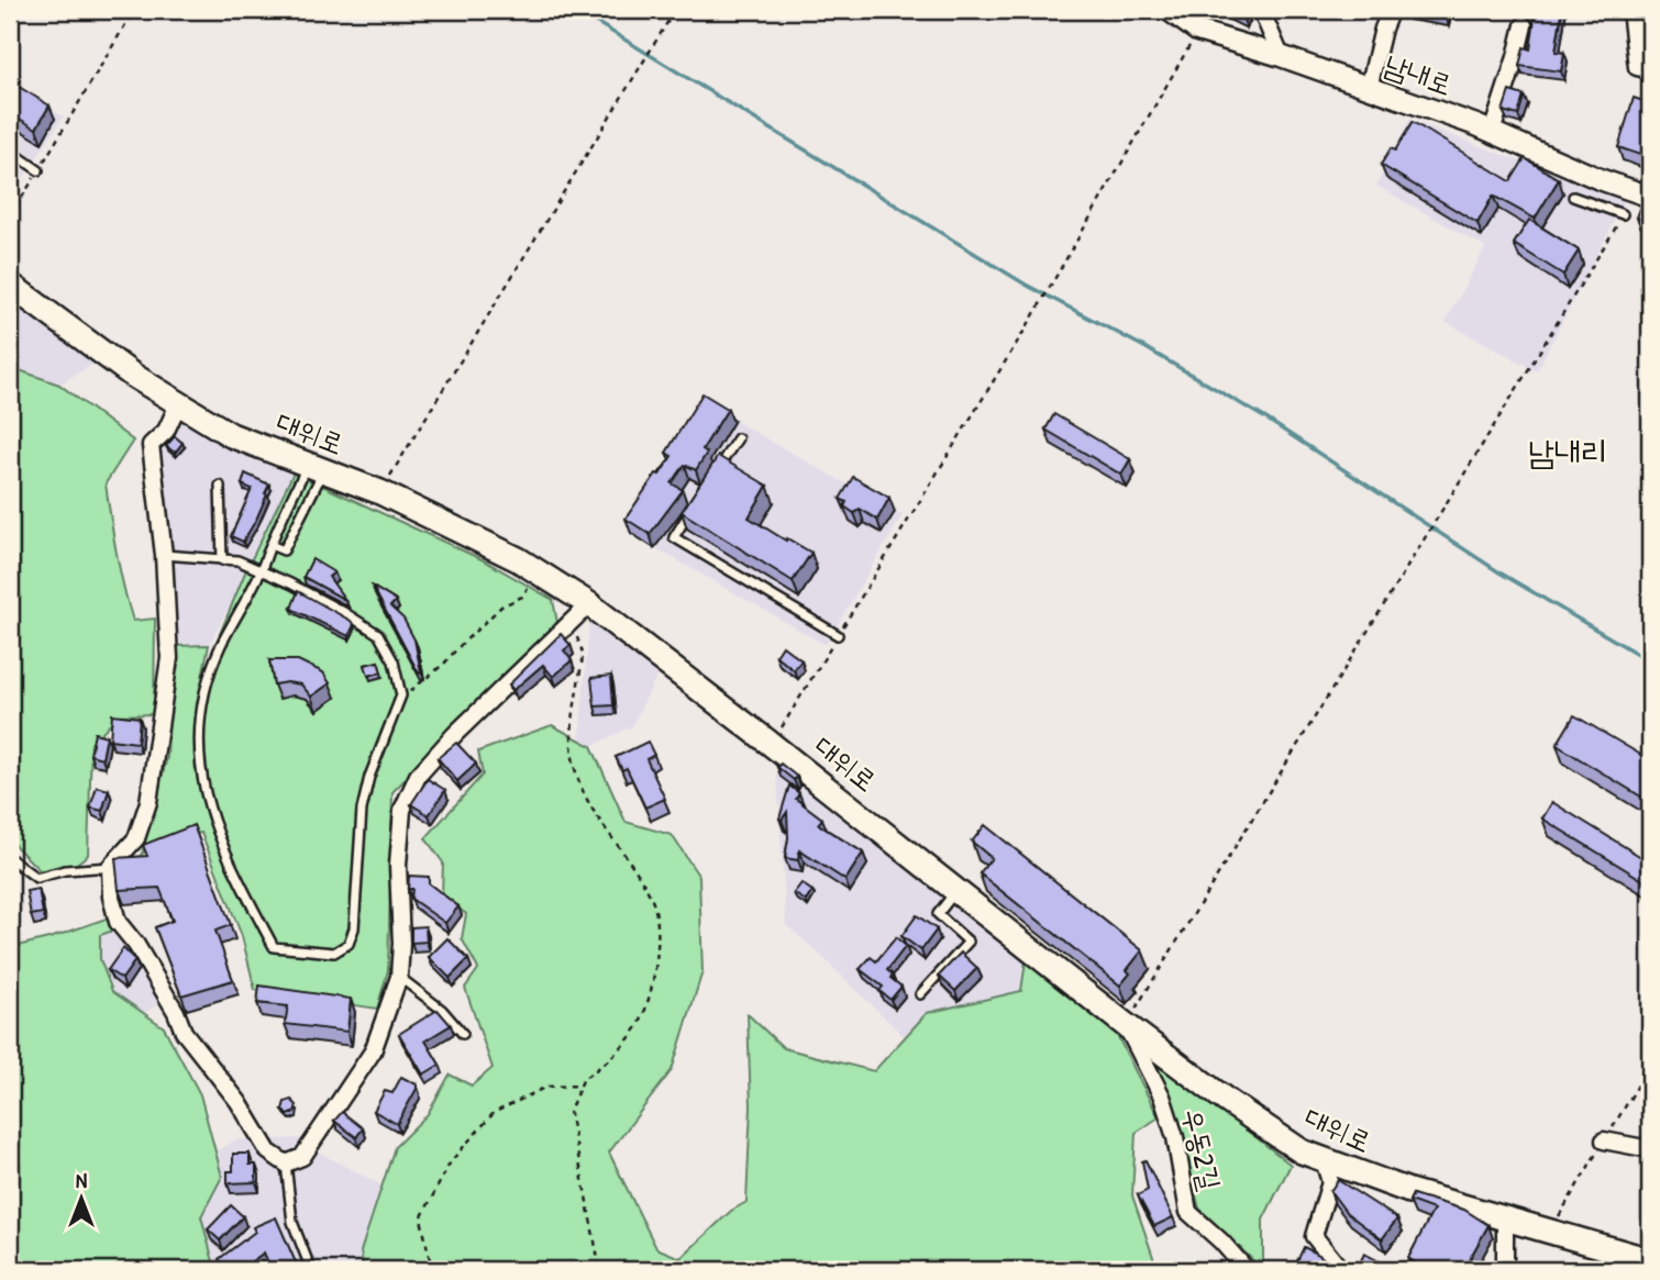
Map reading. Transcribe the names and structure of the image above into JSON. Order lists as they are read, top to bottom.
{
  "streets": {
    "main road": ["대위로"],
    "street": ["남내로", "우동2길"]
  },
  "crossings": [
    ["대위로", "우동2길"]
  ],
  "districts": ["남내리"],
  "north": "top"
}
